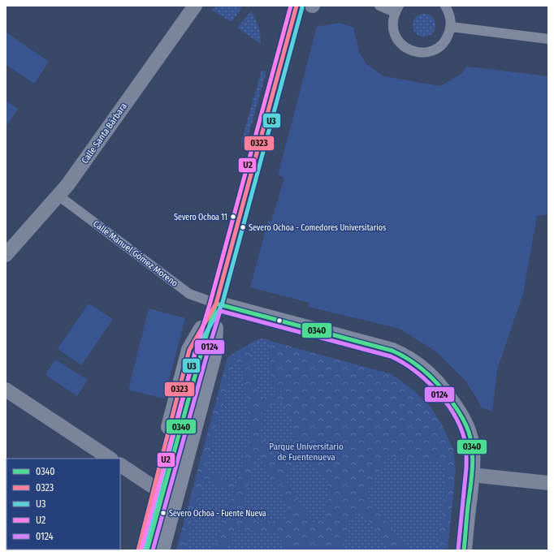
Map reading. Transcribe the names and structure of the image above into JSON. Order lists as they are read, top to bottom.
{
  "streets": {
    "street": ["Calle Santa Bárbara", "Calle Manuel Gómez Moreno"]
  },
  "crossings": [
    ["Calle Santa Bárbara", "Calle Manuel Gómez Moreno"]
  ],
  "parks": ["Parque Universitario de Fuentenueva"],
  "places": ["Severo Ochoa 11", "Severo Ochoa - Comedores Universitarios", "Severo Ochoa - Fuente Nueva"],
  "lines": [
    "transit line 0323",
    "transit line U2",
    "transit line U3",
    "transit line 0340",
    "transit line 0124"
  ],
  "legend": [
    "0340",
    "0323",
    "U3",
    "U2",
    "0124"
  ]
}
